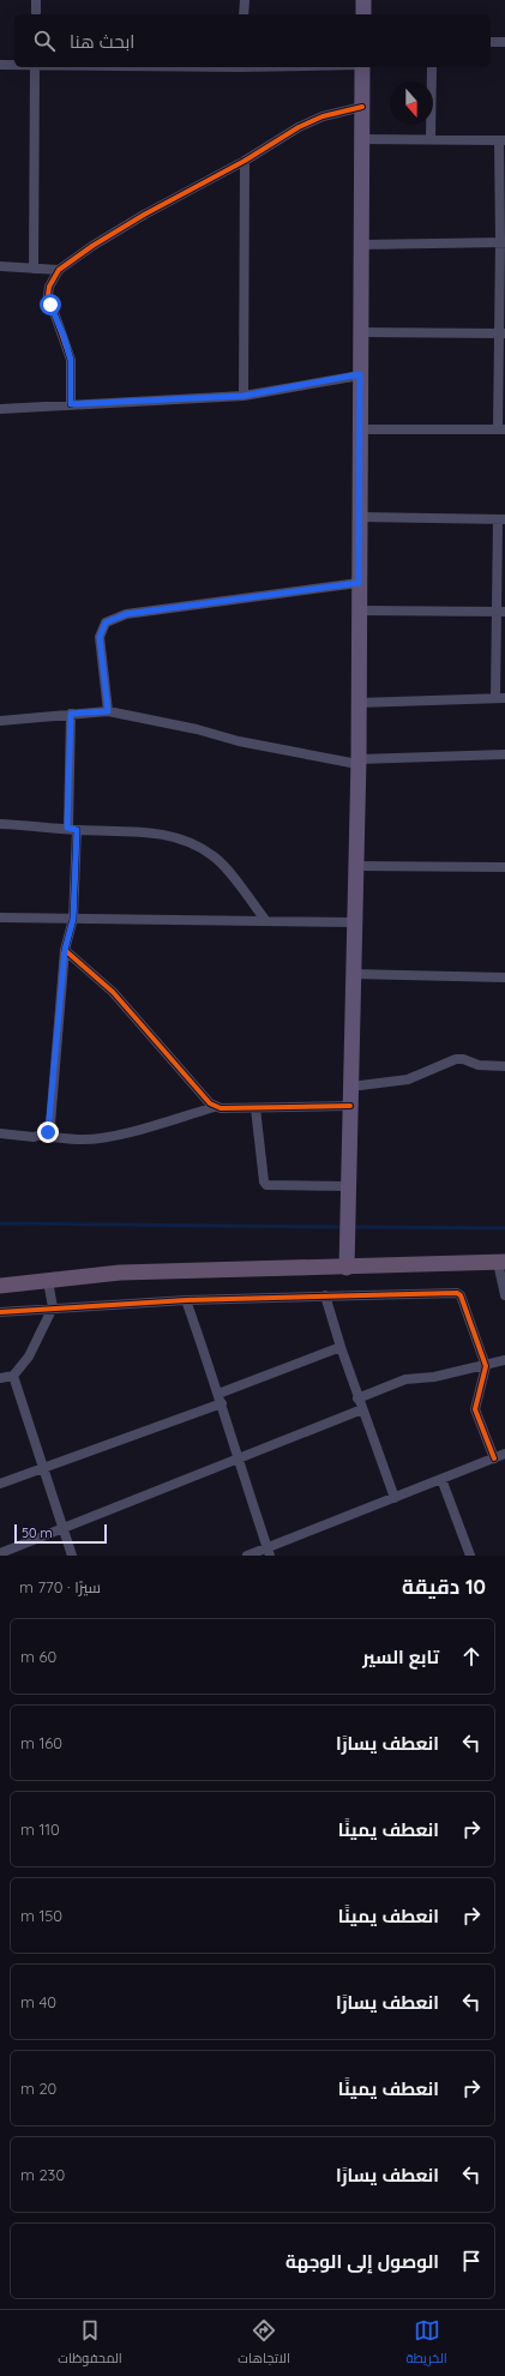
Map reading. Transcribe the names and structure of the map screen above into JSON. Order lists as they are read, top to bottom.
{
  "scale_bar": "50 m",
  "north": "bottom",
  "page": {
    "search": "ابحث هنا",
    "scale": "50 m",
    "heading": ["10 دقيقة", "سيرًا · 770 m"],
    "list": [
      ["تابع السير", "60 m"],
      ["انعطف يسارًا", "160 m"],
      ["انعطف يمينًا", "110 m"],
      ["انعطف يمينًا", "150 m"],
      ["انعطف يسارًا", "40 m"],
      ["انعطف يمينًا", "20 m"],
      ["انعطف يسارًا", "230 m"],
      "الوصول إلى الوجهة"
    ],
    "nav": ["الخريطة", "الاتجاهات", "المحفوظات"]
  }
}
